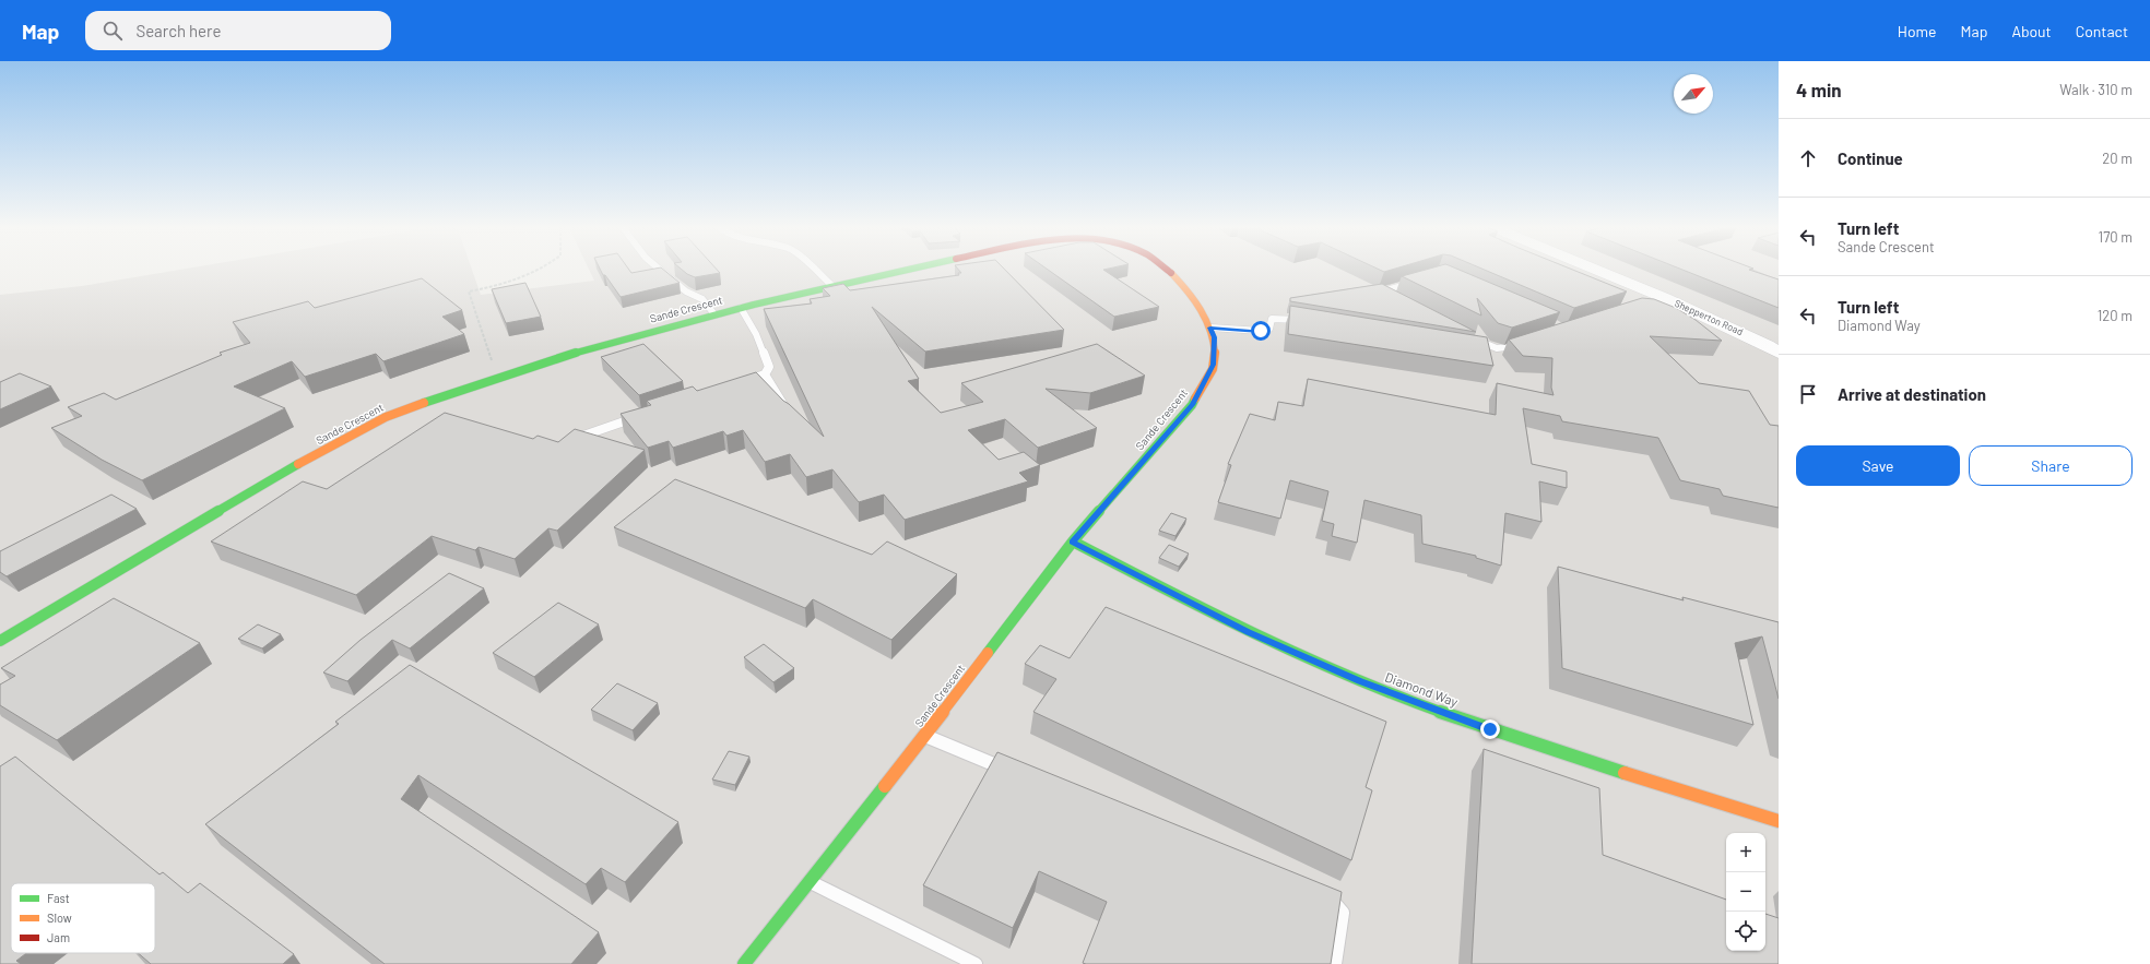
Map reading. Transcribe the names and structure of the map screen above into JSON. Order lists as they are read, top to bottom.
{
  "streets": {
    "street": ["Sande Crescent", "Shepperton Road", "Diamond Way"]
  },
  "crossings": [
    ["Sande Crescent", "Diamond Way"]
  ],
  "legend": ["Fast", "Slow", "Jam"],
  "north": "top right",
  "page": {
    "header": "Map",
    "search": "Search here",
    "nav": [
      "Home",
      "Map",
      "About",
      "Contact"
    ],
    "heading": ["4 min", "Walk · 310 m"],
    "list": [
      ["Continue", "20 m"],
      ["Turn left", "Sande Crescent", "170 m"],
      ["Turn left", "Diamond Way", "120 m"],
      "Arrive at destination"
    ],
    "buttons": ["Save", "Share"],
    "map_buttons": ["+", "−"]
  }
}
